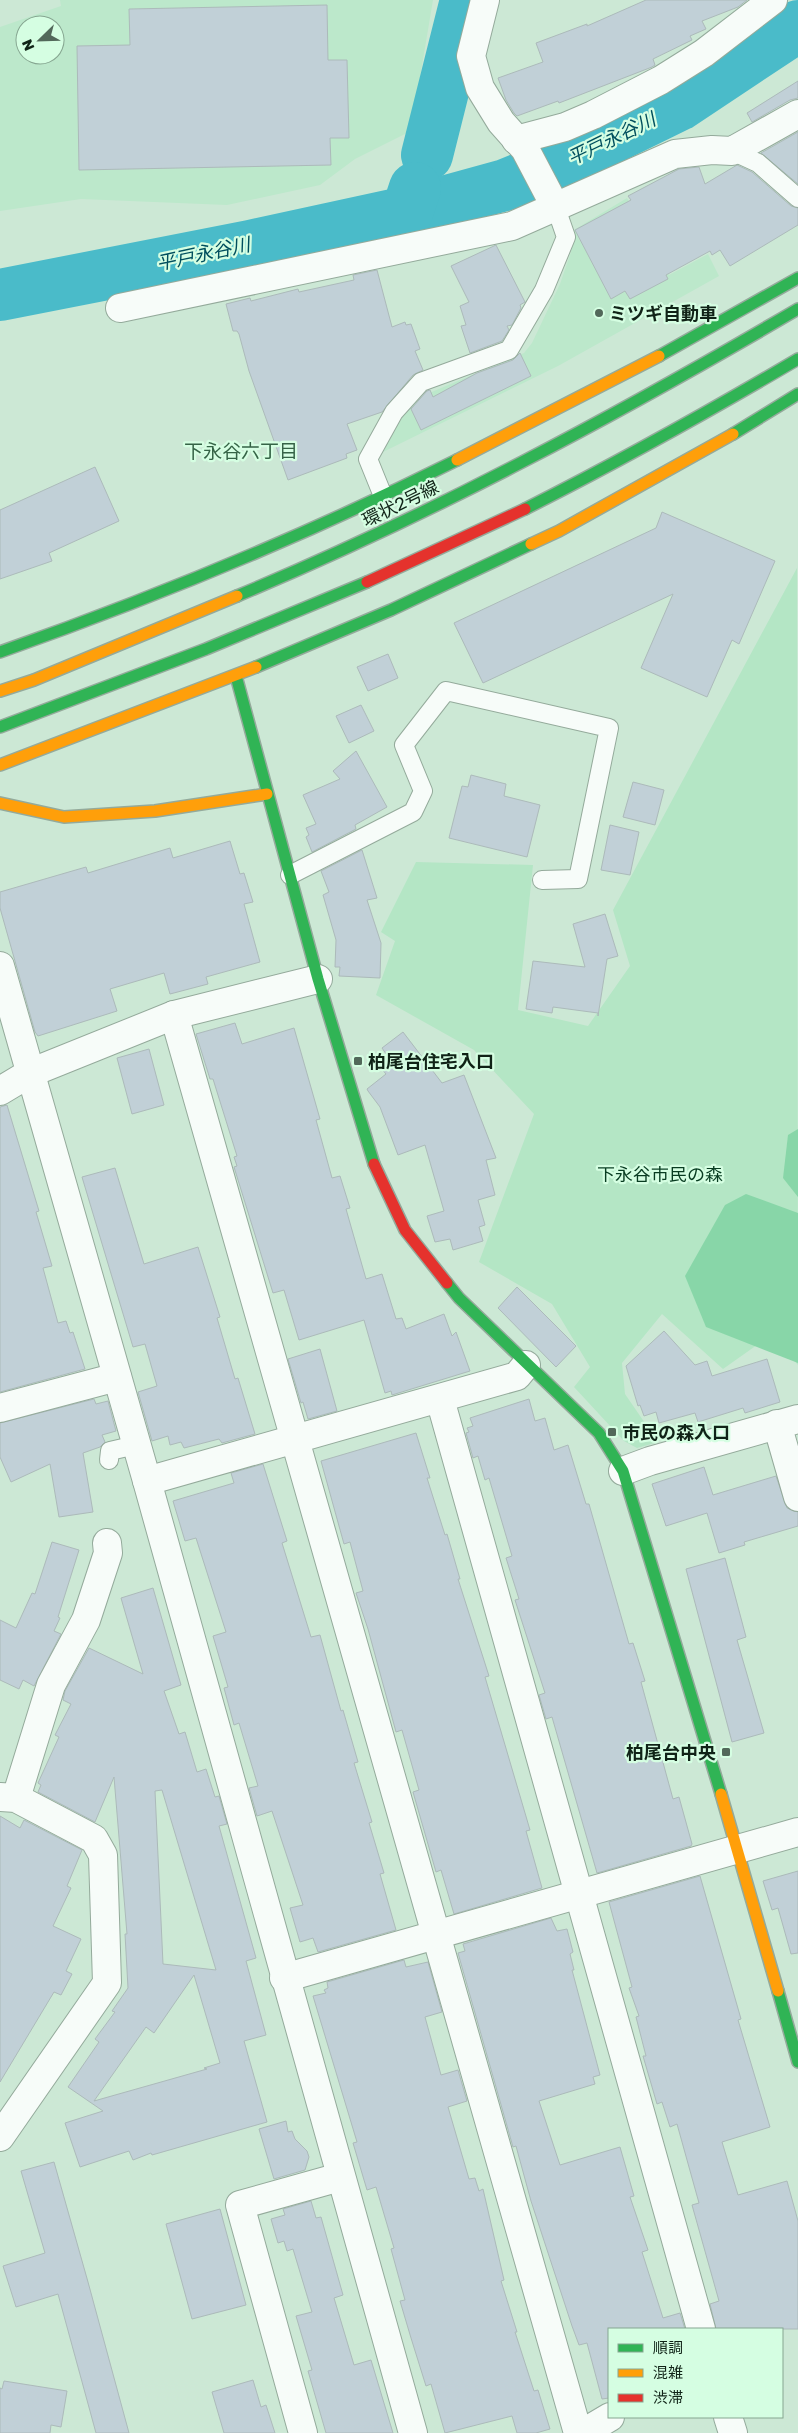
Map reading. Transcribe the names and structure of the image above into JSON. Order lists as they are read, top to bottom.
{
  "streets": {
    "main road": ["環状2号線"]
  },
  "districts": ["下永谷六丁目"],
  "water": ["平戸永谷川"],
  "parks": ["下永谷市民の森"],
  "places": {
    "other": ["ミツギ自動車"],
    "transit": ["柏尾台住宅入口", "市民の森入口", "柏尾台中央"]
  },
  "legend": ["順調", "混雑", "渋滞"],
  "north": "bottom left"
}
